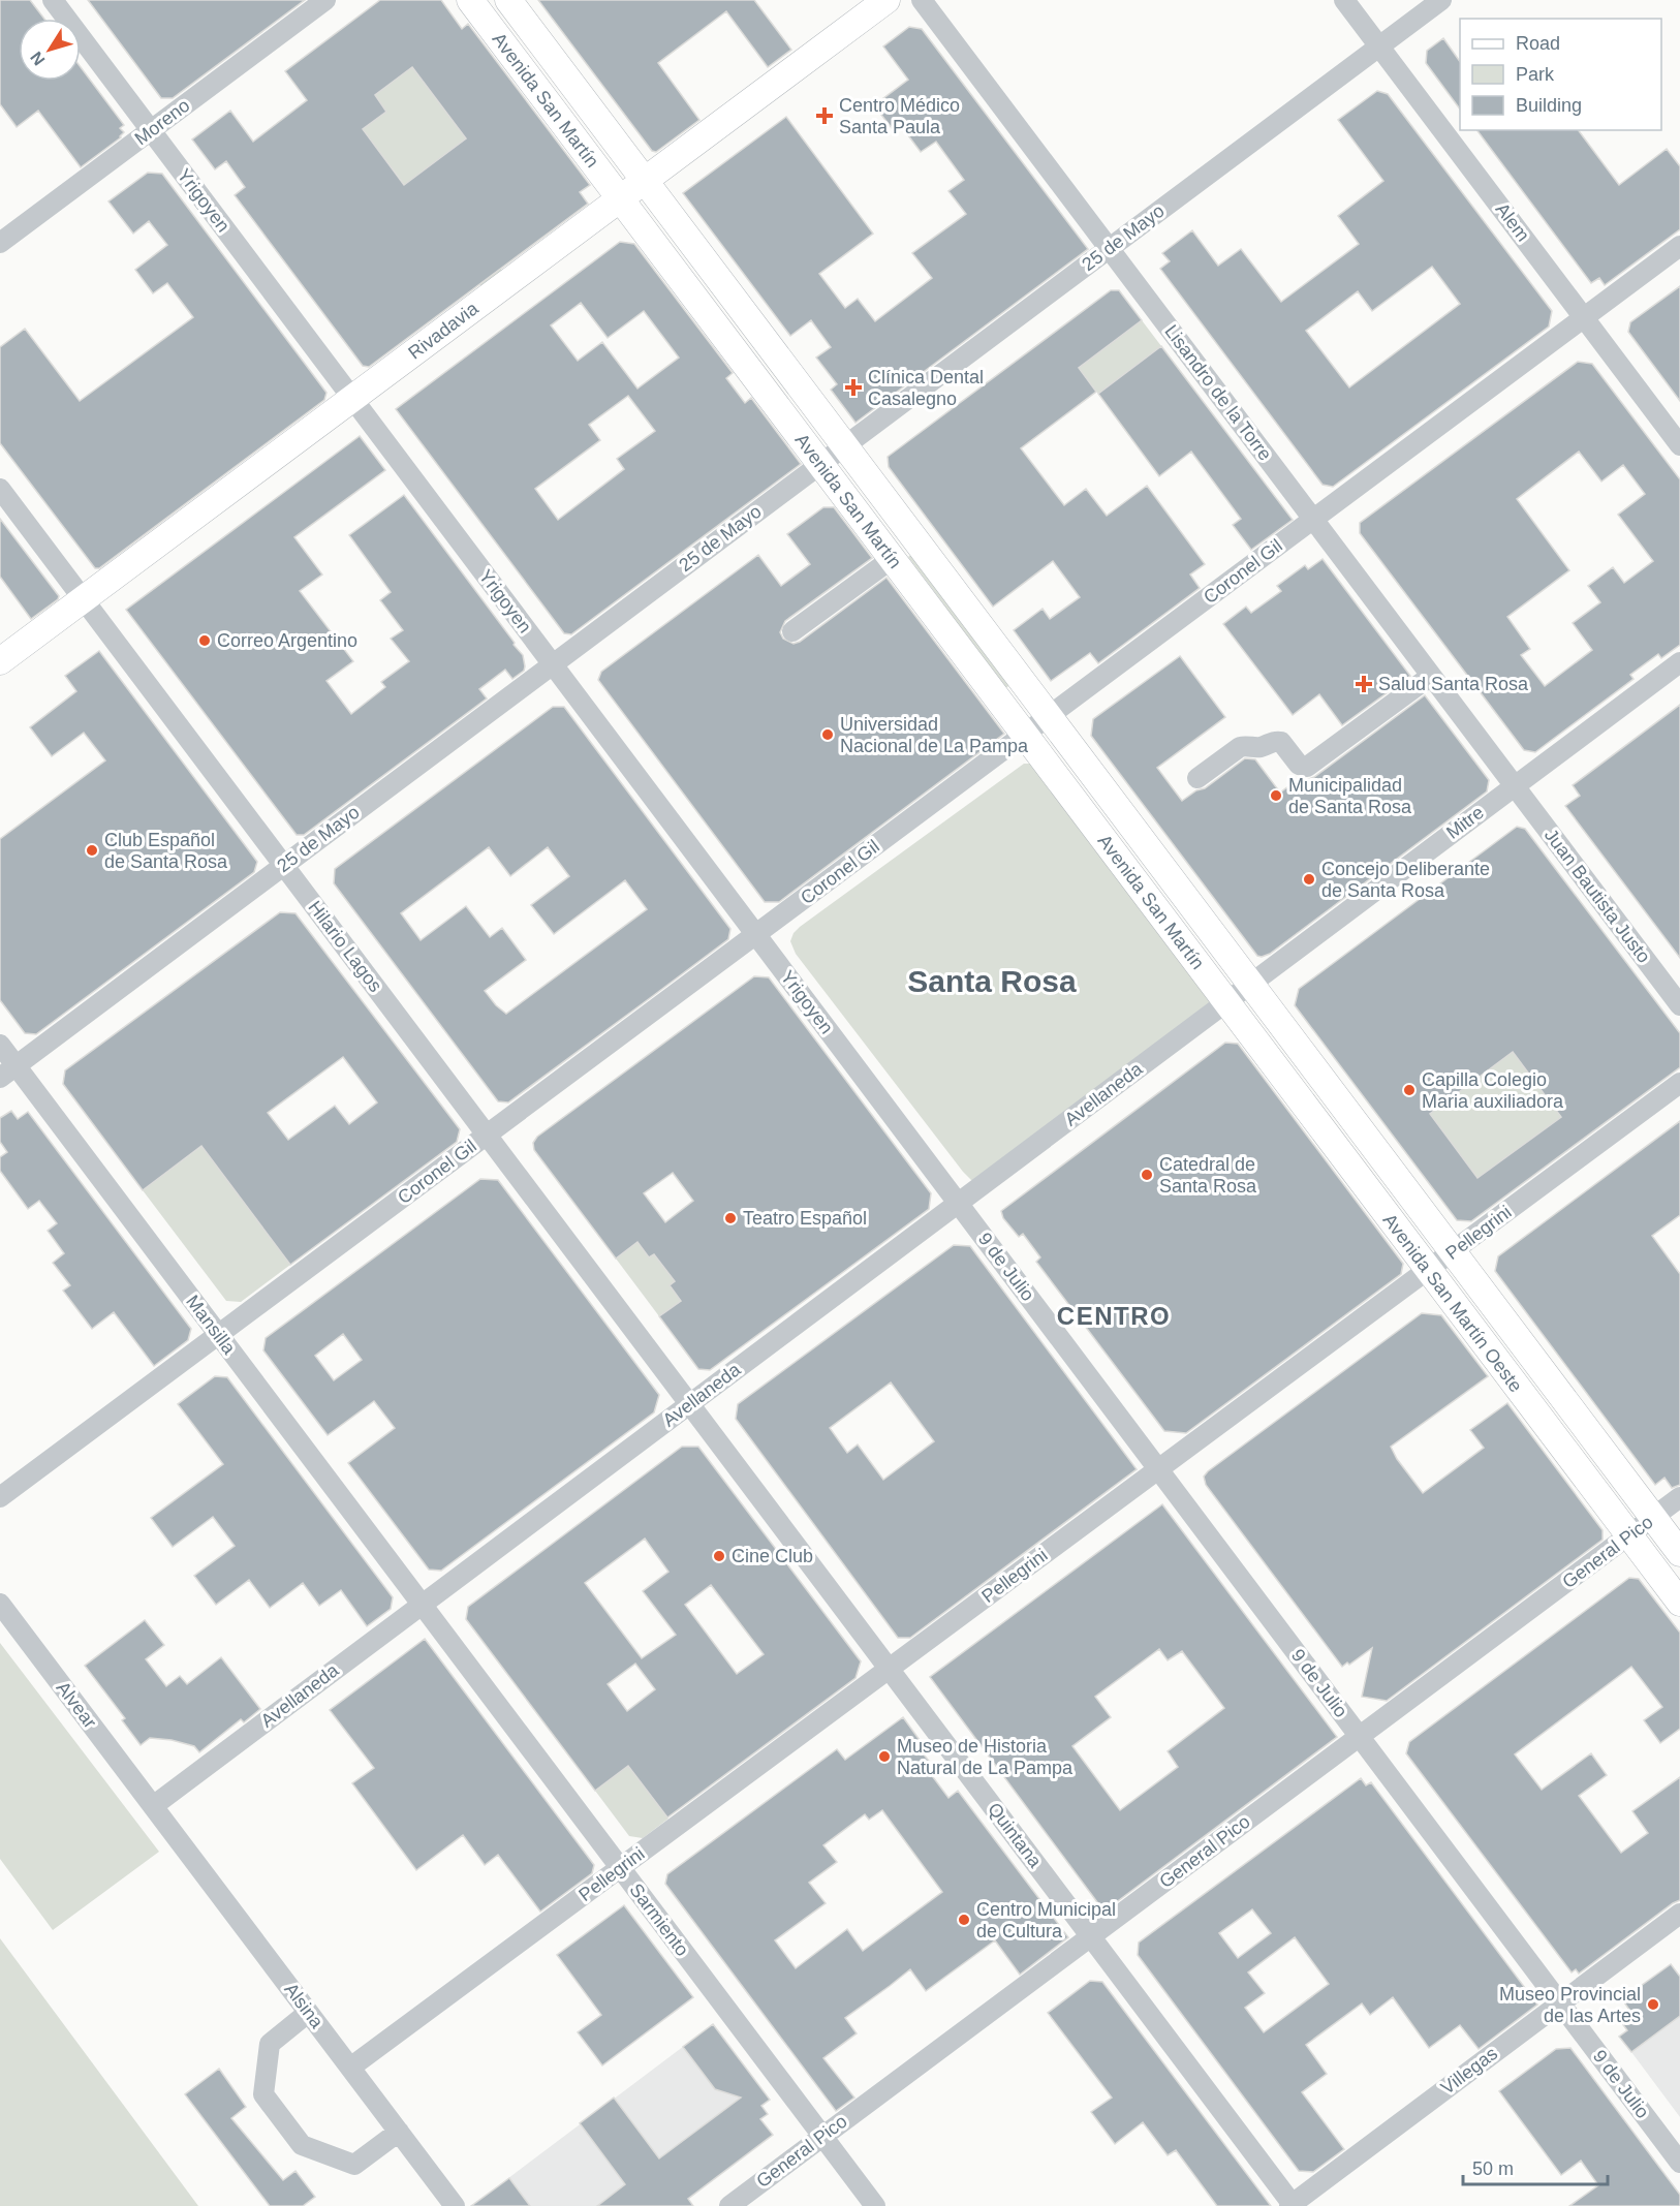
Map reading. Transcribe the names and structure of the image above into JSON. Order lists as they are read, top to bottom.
{
  "streets": {
    "main road": ["Avenida San Martín", "Rivadavia", "Avenida San Martín Oeste"],
    "street": [
      "Moreno",
      "Yrigoyen",
      "Alem",
      "25 de Mayo",
      "Lisandro de la Torre",
      "Coronel Gil",
      "Mitre",
      "Juan Bautista Justo",
      "Hilario Lagos",
      "Avellaneda",
      "Pellegrini",
      "9 de Julio",
      "Mansilla",
      "General Pico",
      "Alvear",
      "Quintana",
      "Sarmiento",
      "Alsina",
      "Villegas"
    ]
  },
  "crossings": [
    ["Avenida San Martín", "25 de Mayo"],
    ["Avenida San Martín", "Rivadavia"],
    ["Avenida San Martín", "Coronel Gil"],
    ["Avenida San Martín", "Mitre"],
    ["Avenida San Martín", "Avellaneda"],
    ["Avenida San Martín", "Avenida San Martín Oeste"],
    ["Moreno", "Yrigoyen"],
    ["Yrigoyen", "25 de Mayo"],
    ["Yrigoyen", "Rivadavia"],
    ["Yrigoyen", "Coronel Gil"],
    ["Yrigoyen", "Avellaneda"],
    ["Yrigoyen", "9 de Julio"],
    ["Alem", "25 de Mayo"],
    ["Alem", "Coronel Gil"],
    ["25 de Mayo", "Lisandro de la Torre"],
    ["25 de Mayo", "Hilario Lagos"],
    ["25 de Mayo", "Mansilla"],
    ["Rivadavia", "Hilario Lagos"],
    ["Lisandro de la Torre", "Coronel Gil"],
    ["Lisandro de la Torre", "Mitre"],
    ["Lisandro de la Torre", "Juan Bautista Justo"],
    ["Coronel Gil", "Hilario Lagos"],
    ["Coronel Gil", "Mansilla"],
    ["Mitre", "Juan Bautista Justo"],
    ["Mitre", "Avellaneda"],
    ["Mitre", "Avenida San Martín Oeste"],
    ["Hilario Lagos", "Avellaneda"],
    ["Hilario Lagos", "Quintana"],
    ["Avellaneda", "9 de Julio"],
    ["Avellaneda", "Avenida San Martín Oeste"],
    ["Avellaneda", "Mansilla"],
    ["Avellaneda", "Alvear"],
    ["Avellaneda", "Quintana"],
    ["Avellaneda", "Sarmiento"],
    ["Avellaneda", "Alsina"],
    ["Pellegrini", "9 de Julio"],
    ["Pellegrini", "Avenida San Martín Oeste"],
    ["Pellegrini", "Quintana"],
    ["Pellegrini", "Sarmiento"],
    ["Pellegrini", "Alsina"],
    ["9 de Julio", "General Pico"],
    ["9 de Julio", "Villegas"],
    ["Avenida San Martín Oeste", "General Pico"],
    ["Mansilla", "Sarmiento"],
    ["General Pico", "Quintana"],
    ["General Pico", "Sarmiento"],
    ["Alvear", "Alsina"],
    ["Quintana", "Villegas"]
  ],
  "districts": ["Santa Rosa", "CENTRO"],
  "places": {
    "health": ["Centro Médico Santa Paula", "Clínica Dental Casalegno", "Salud Santa Rosa"],
    "other": [
      "Correo Argentino",
      "Universidad Nacional de La Pampa",
      "Municipalidad de Santa Rosa",
      "Club Español de Santa Rosa",
      "Concejo Deliberante de Santa Rosa",
      "Capilla Colegio Maria auxiliadora",
      "Catedral de Santa Rosa",
      "Teatro Español",
      "Cine Club",
      "Museo de Historia Natural de La Pampa",
      "Centro Municipal de Cultura",
      "Museo Provincial de las Artes"
    ]
  },
  "legend": ["Road", "Park", "Building"],
  "scale_bar": "50 m",
  "north": "bottom left"
}
